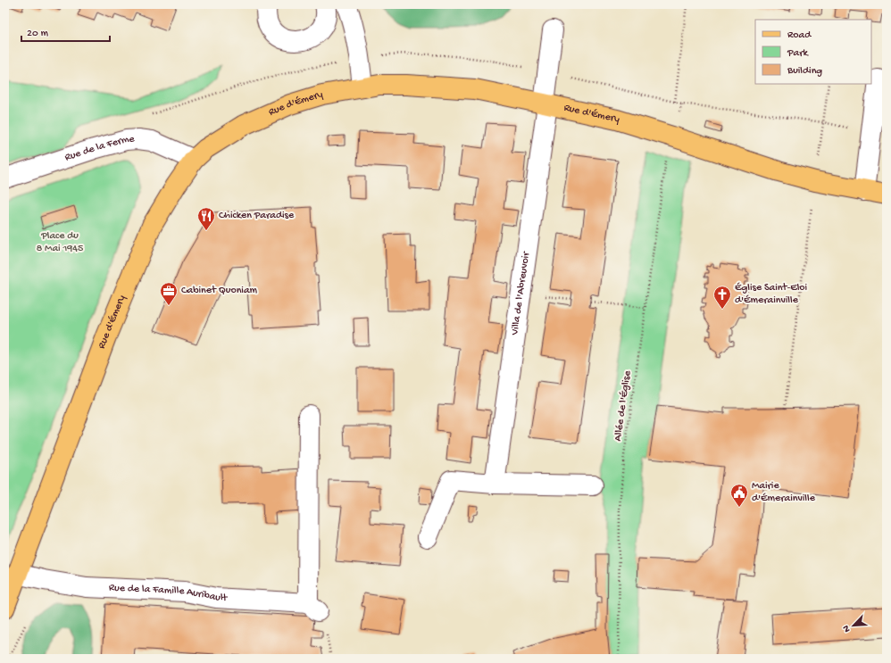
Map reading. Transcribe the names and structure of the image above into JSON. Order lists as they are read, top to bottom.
{
  "streets": {
    "main road": ["Rue d'Émery"],
    "street": ["Rue de la Ferme", "Villa de l'Abreuvoir", "Rue de la Famille Auribault"],
    "path": ["Allée de l'Église"]
  },
  "crossings": [
    ["Rue d'Émery", "Rue de la Ferme"],
    ["Rue d'Émery", "Villa de l'Abreuvoir"],
    ["Rue d'Émery", "Rue de la Famille Auribault"]
  ],
  "parks": ["Place du 8 Mai 1945"],
  "places": {
    "restaurant": ["Chicken Paradise"],
    "office": ["Cabinet Quoniam"],
    "church": ["Église Saint-Eloi d'Émerainville"],
    "public building": ["Mairie d'Émerainville"]
  },
  "legend": ["Road", "Park", "Building"],
  "scale_bar": "20 m",
  "north": "bottom left"
}
